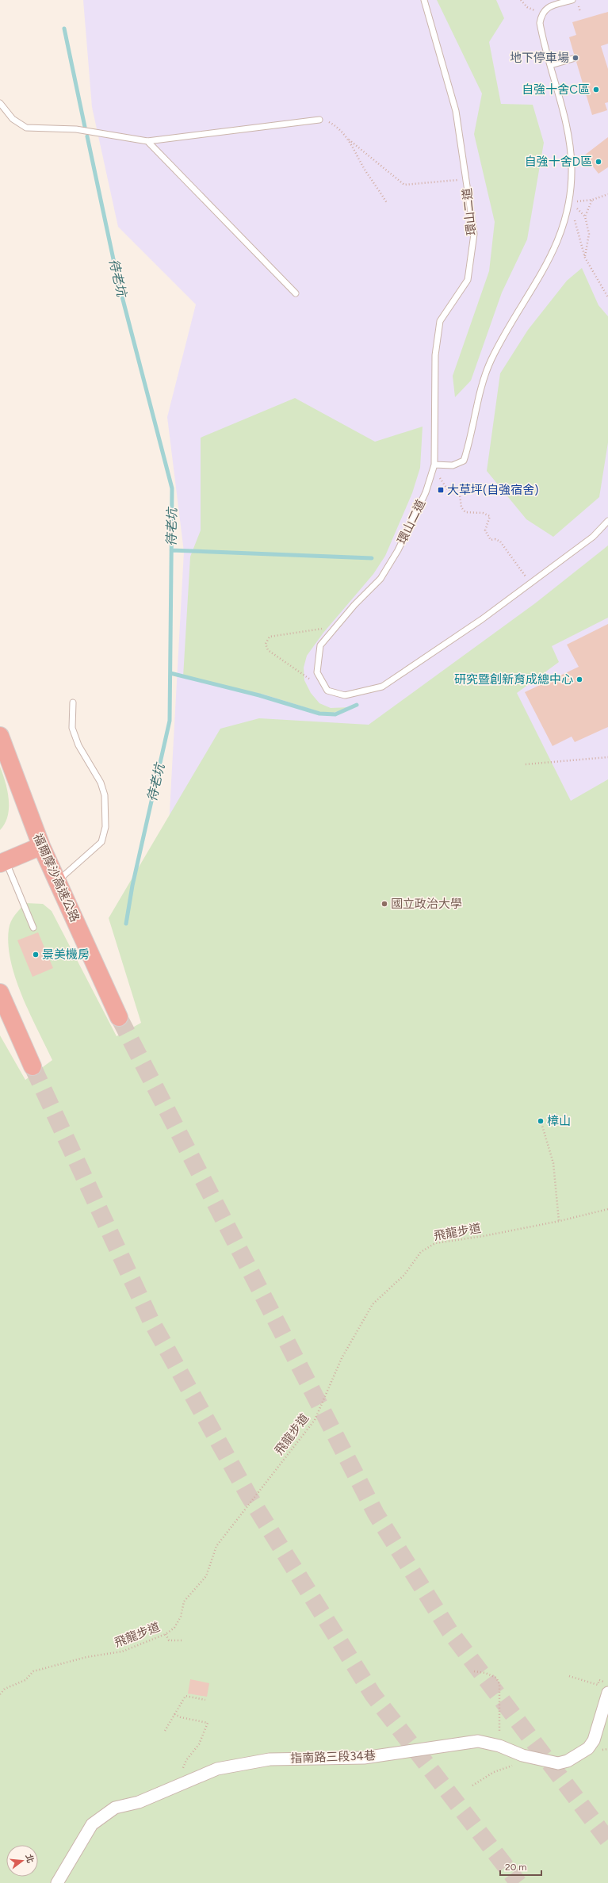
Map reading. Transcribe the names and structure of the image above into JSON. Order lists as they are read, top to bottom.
{
  "streets": {
    "highway": ["福爾摩沙高速公路"],
    "street": ["指南路三段34巷"],
    "lane": ["環山二道"],
    "path": ["飛龍步道"]
  },
  "water": ["待老坑"],
  "places": {
    "other": [
      "地下停車場",
      "自強十舍C區",
      "自強十舍D區",
      "研究暨創新育成總中心",
      "國立政治大學",
      "景美機房",
      "樟山"
    ],
    "transit": ["大草坪(自強宿舍)"]
  },
  "scale_bar": "20 m",
  "north": "right"
}
